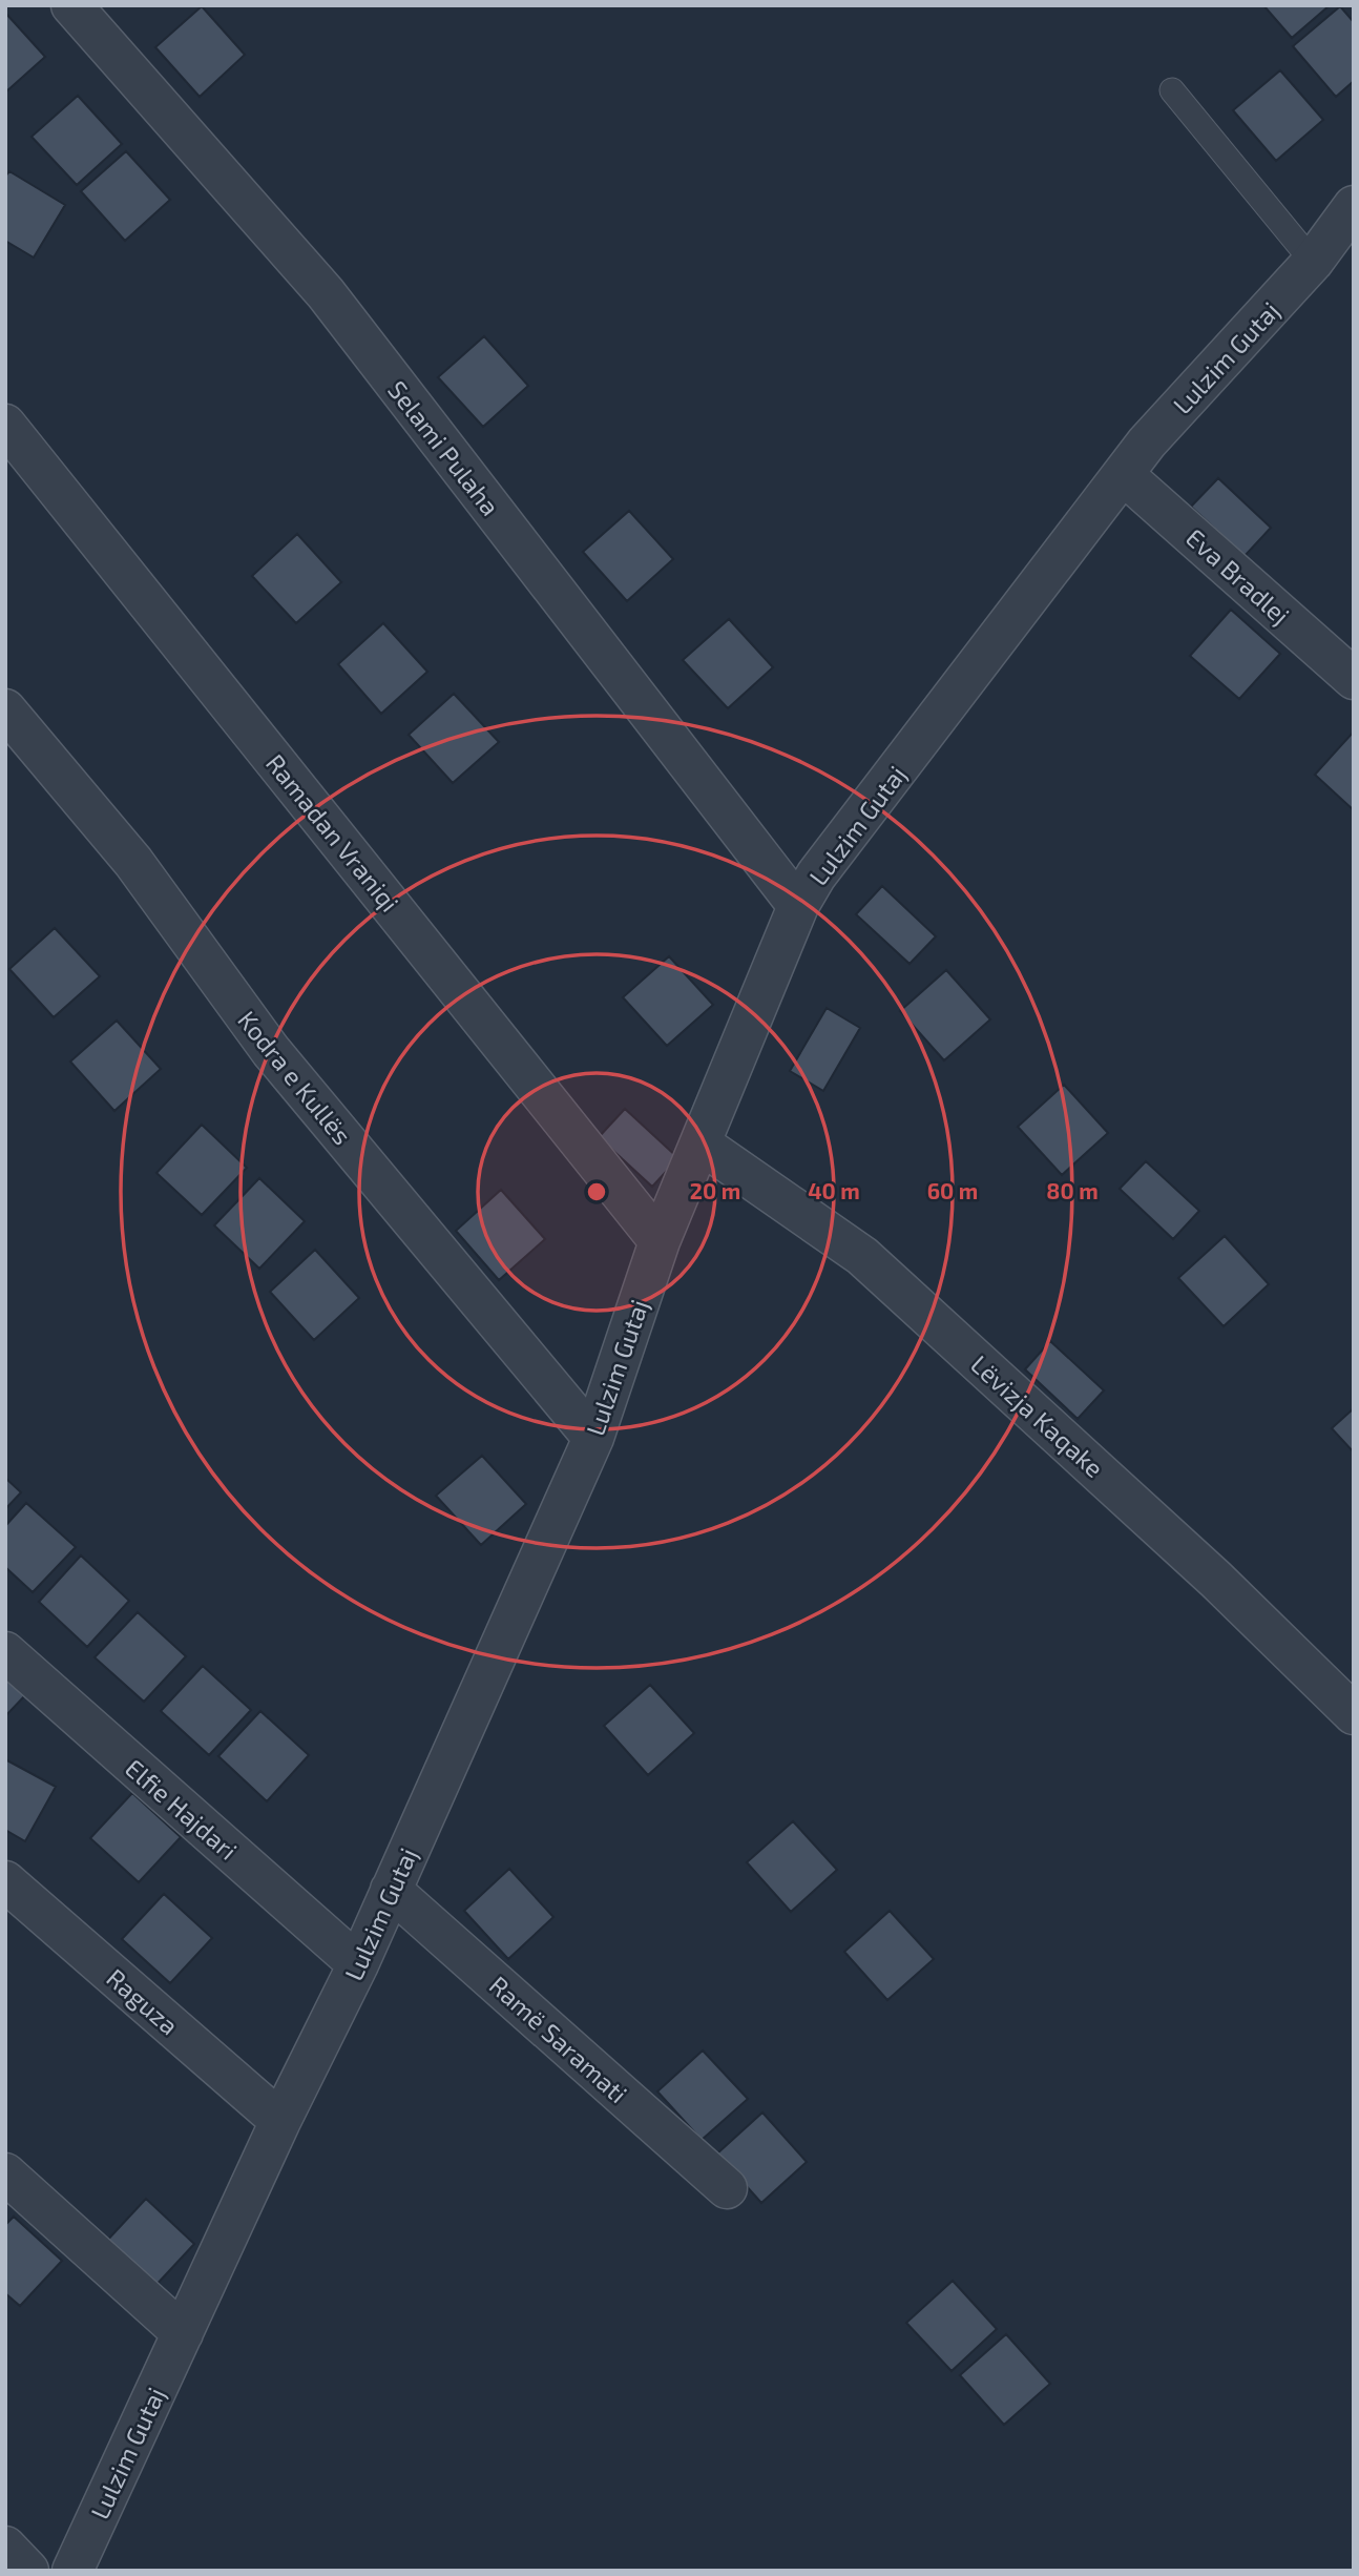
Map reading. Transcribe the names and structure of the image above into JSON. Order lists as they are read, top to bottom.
{
  "streets": {
    "street": [
      "Lulzim Gutaj",
      "Selami Pulaha",
      "Eva Bradlej",
      "Ramadan Vraniqi",
      "Kodra e Kullës",
      "Lëvizja Kaqake",
      "Elfie Hajdari",
      "Raguza",
      "Ramë Saramati"
    ]
  },
  "crossings": [
    ["Lulzim Gutaj", "Selami Pulaha"],
    ["Lulzim Gutaj", "Eva Bradlej"],
    ["Lulzim Gutaj", "Ramadan Vraniqi"],
    ["Lulzim Gutaj", "Kodra e Kullës"],
    ["Lulzim Gutaj", "Lëvizja Kaqake"],
    ["Lulzim Gutaj", "Elfie Hajdari"],
    ["Lulzim Gutaj", "Raguza"],
    ["Lulzim Gutaj", "Ramë Saramati"]
  ],
  "rings": [
    "20 m",
    "40 m",
    "60 m",
    "80 m"
  ]
}
